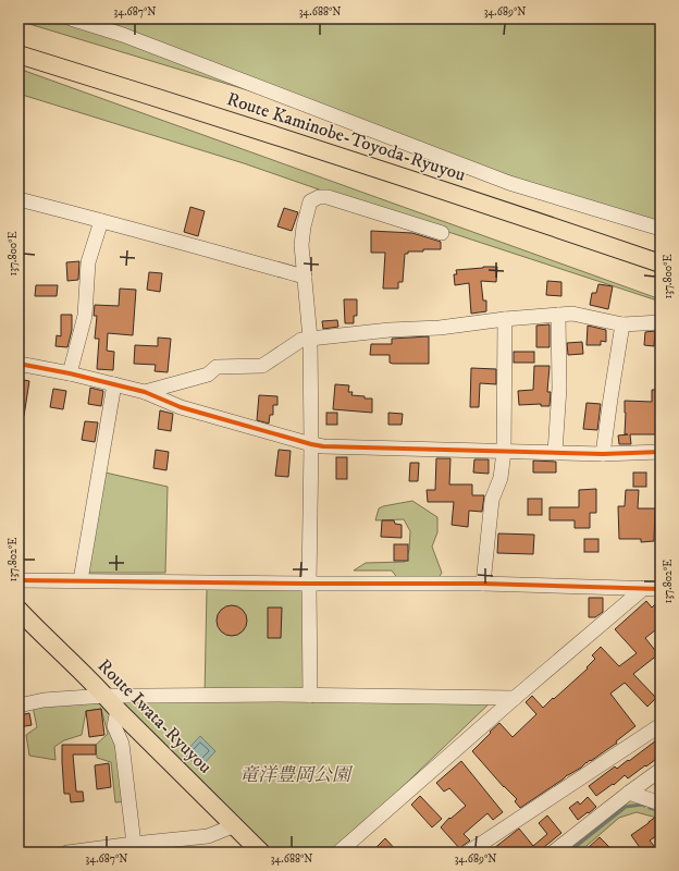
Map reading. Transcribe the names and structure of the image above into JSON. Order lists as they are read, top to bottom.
{
  "streets": {
    "main road": ["Route Kaminobe-Toyoda-Ryuyou", "Route Iwata-Ryuyou"]
  },
  "parks": ["竜洋豊岡公園"],
  "coordinates": [
    "34.687°N",
    "34.688°N",
    "34.689°N",
    "137.800°E",
    "137.802°E"
  ]
}
